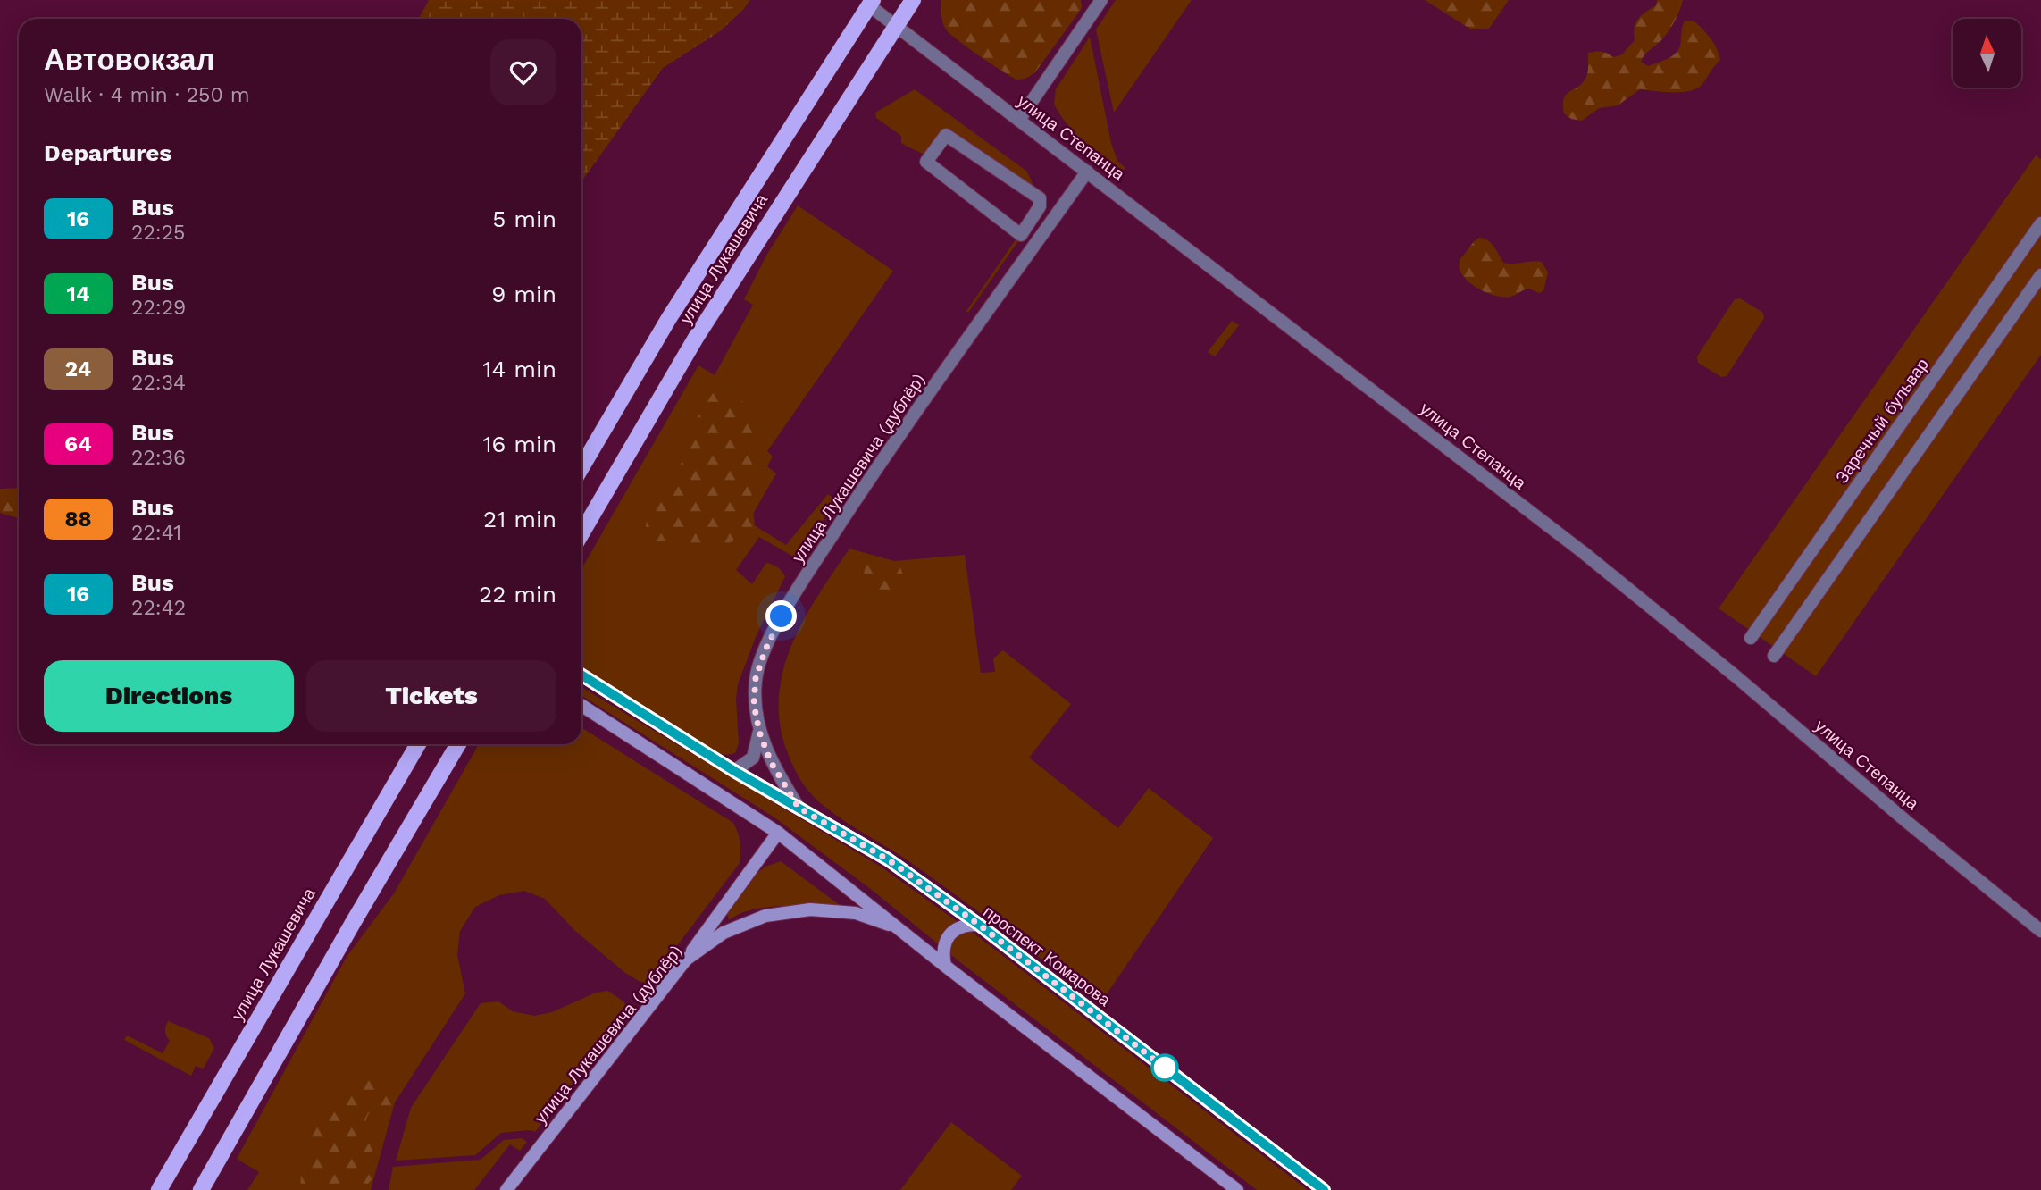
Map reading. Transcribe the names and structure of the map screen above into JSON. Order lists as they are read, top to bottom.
{
  "streets": {
    "main road": ["улица Лукашевича", "улица Лукашевича (дублёр)", "проспект Комарова"],
    "street": ["улица Степанца", "Заречный бульвар"]
  },
  "crossings": [
    ["улица Степанца", "улица Лукашевича"],
    ["улица Степанца", "улица Лукашевича (дублёр)"],
    ["улица Лукашевича (дублёр)", "проспект Комарова"]
  ],
  "lines": ["bus line 16"],
  "north": "top",
  "page": {
    "heading": [
      ["Автовокзал", "Walk · 4 min · 250 m"],
      "Departures"
    ],
    "list": [
      {
        "mark": "16",
        "name": "Bus",
        "note": "22:25",
        "value": "5 min"
      },
      {
        "mark": "14",
        "name": "Bus",
        "note": "22:29",
        "value": "9 min"
      },
      {
        "mark": "24",
        "name": "Bus",
        "note": "22:34",
        "value": "14 min"
      },
      {
        "mark": "64",
        "name": "Bus",
        "note": "22:36",
        "value": "16 min"
      },
      {
        "mark": "88",
        "name": "Bus",
        "note": "22:41",
        "value": "21 min"
      },
      {
        "mark": "16",
        "name": "Bus",
        "note": "22:42",
        "value": "22 min"
      }
    ],
    "buttons": ["Directions", "Tickets"]
  }
}
